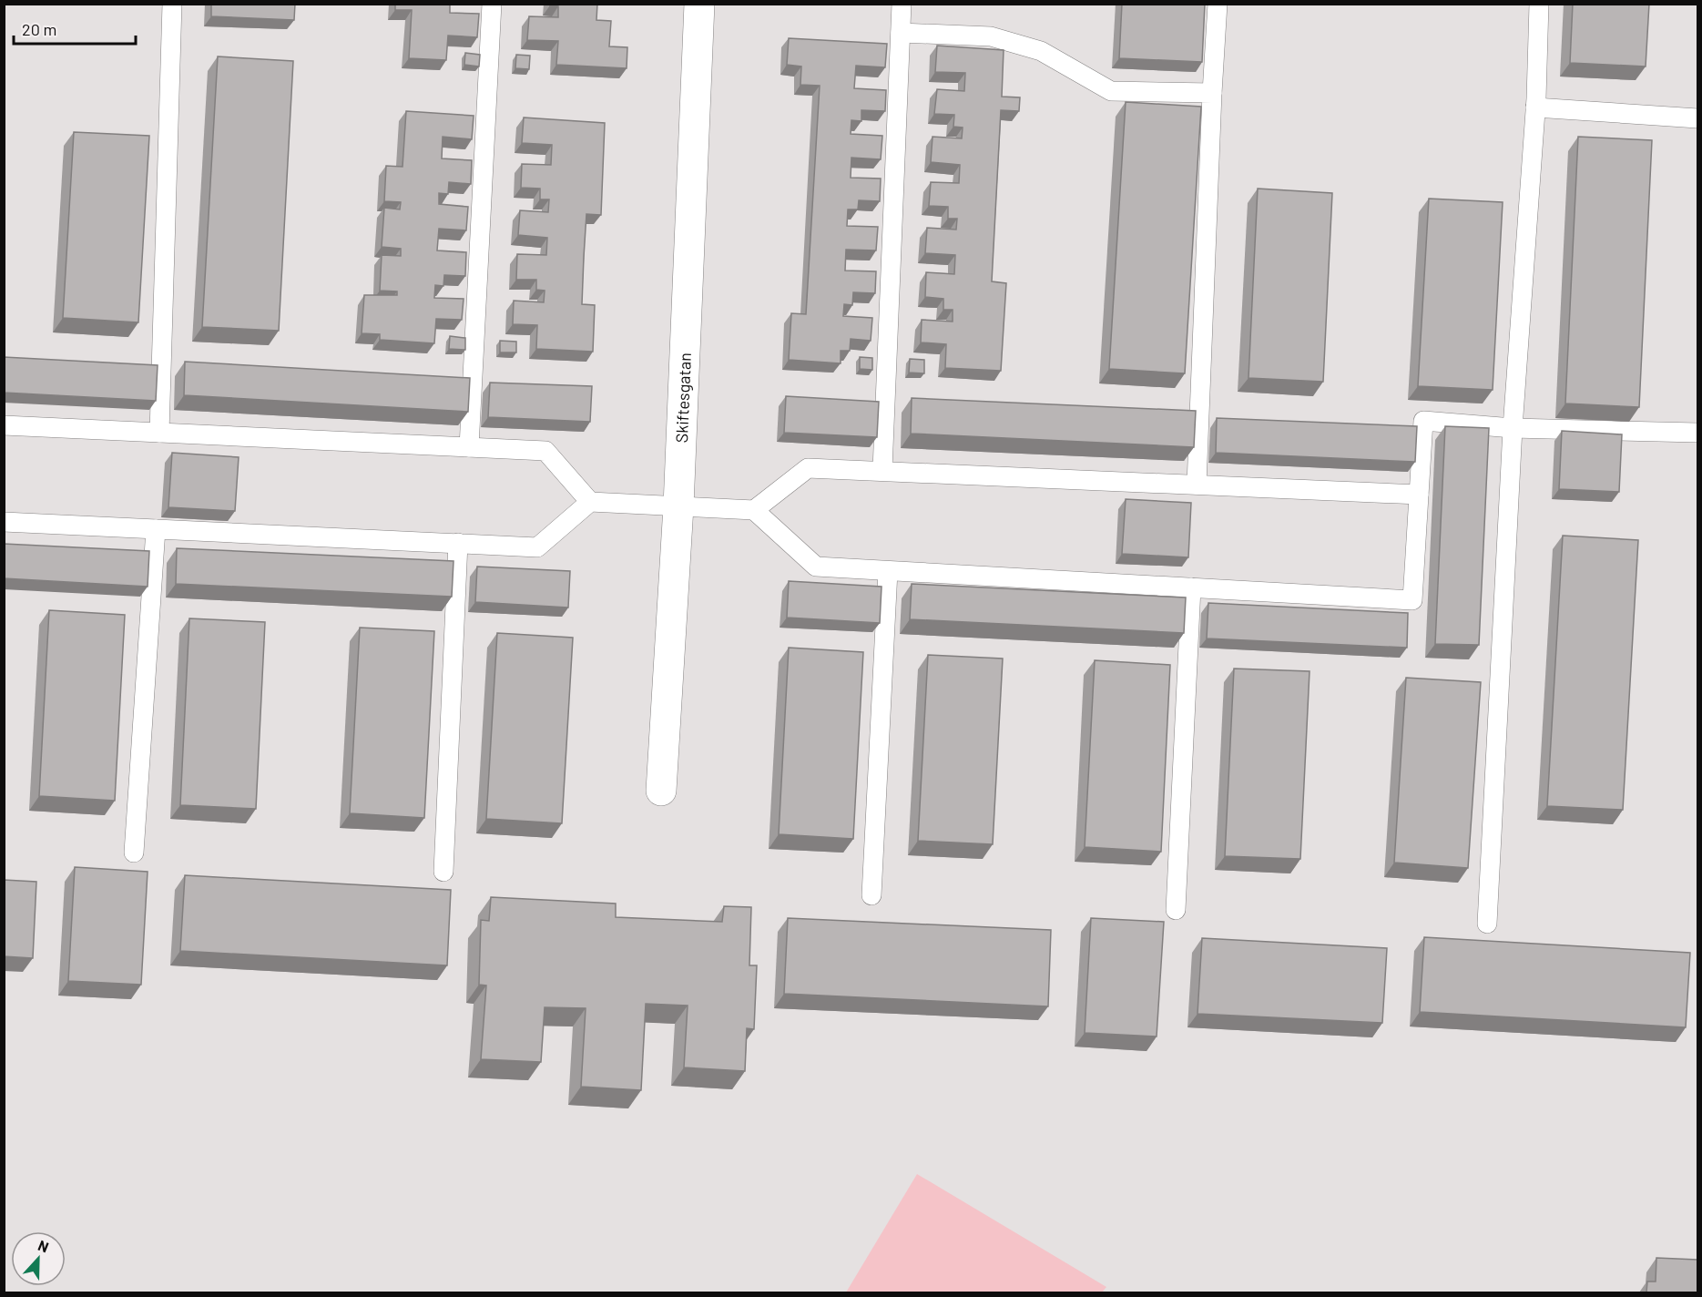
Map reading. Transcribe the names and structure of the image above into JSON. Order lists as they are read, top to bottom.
{
  "streets": {
    "street": ["Skiftesgatan"]
  },
  "scale_bar": "20 m",
  "north": "top"
}
